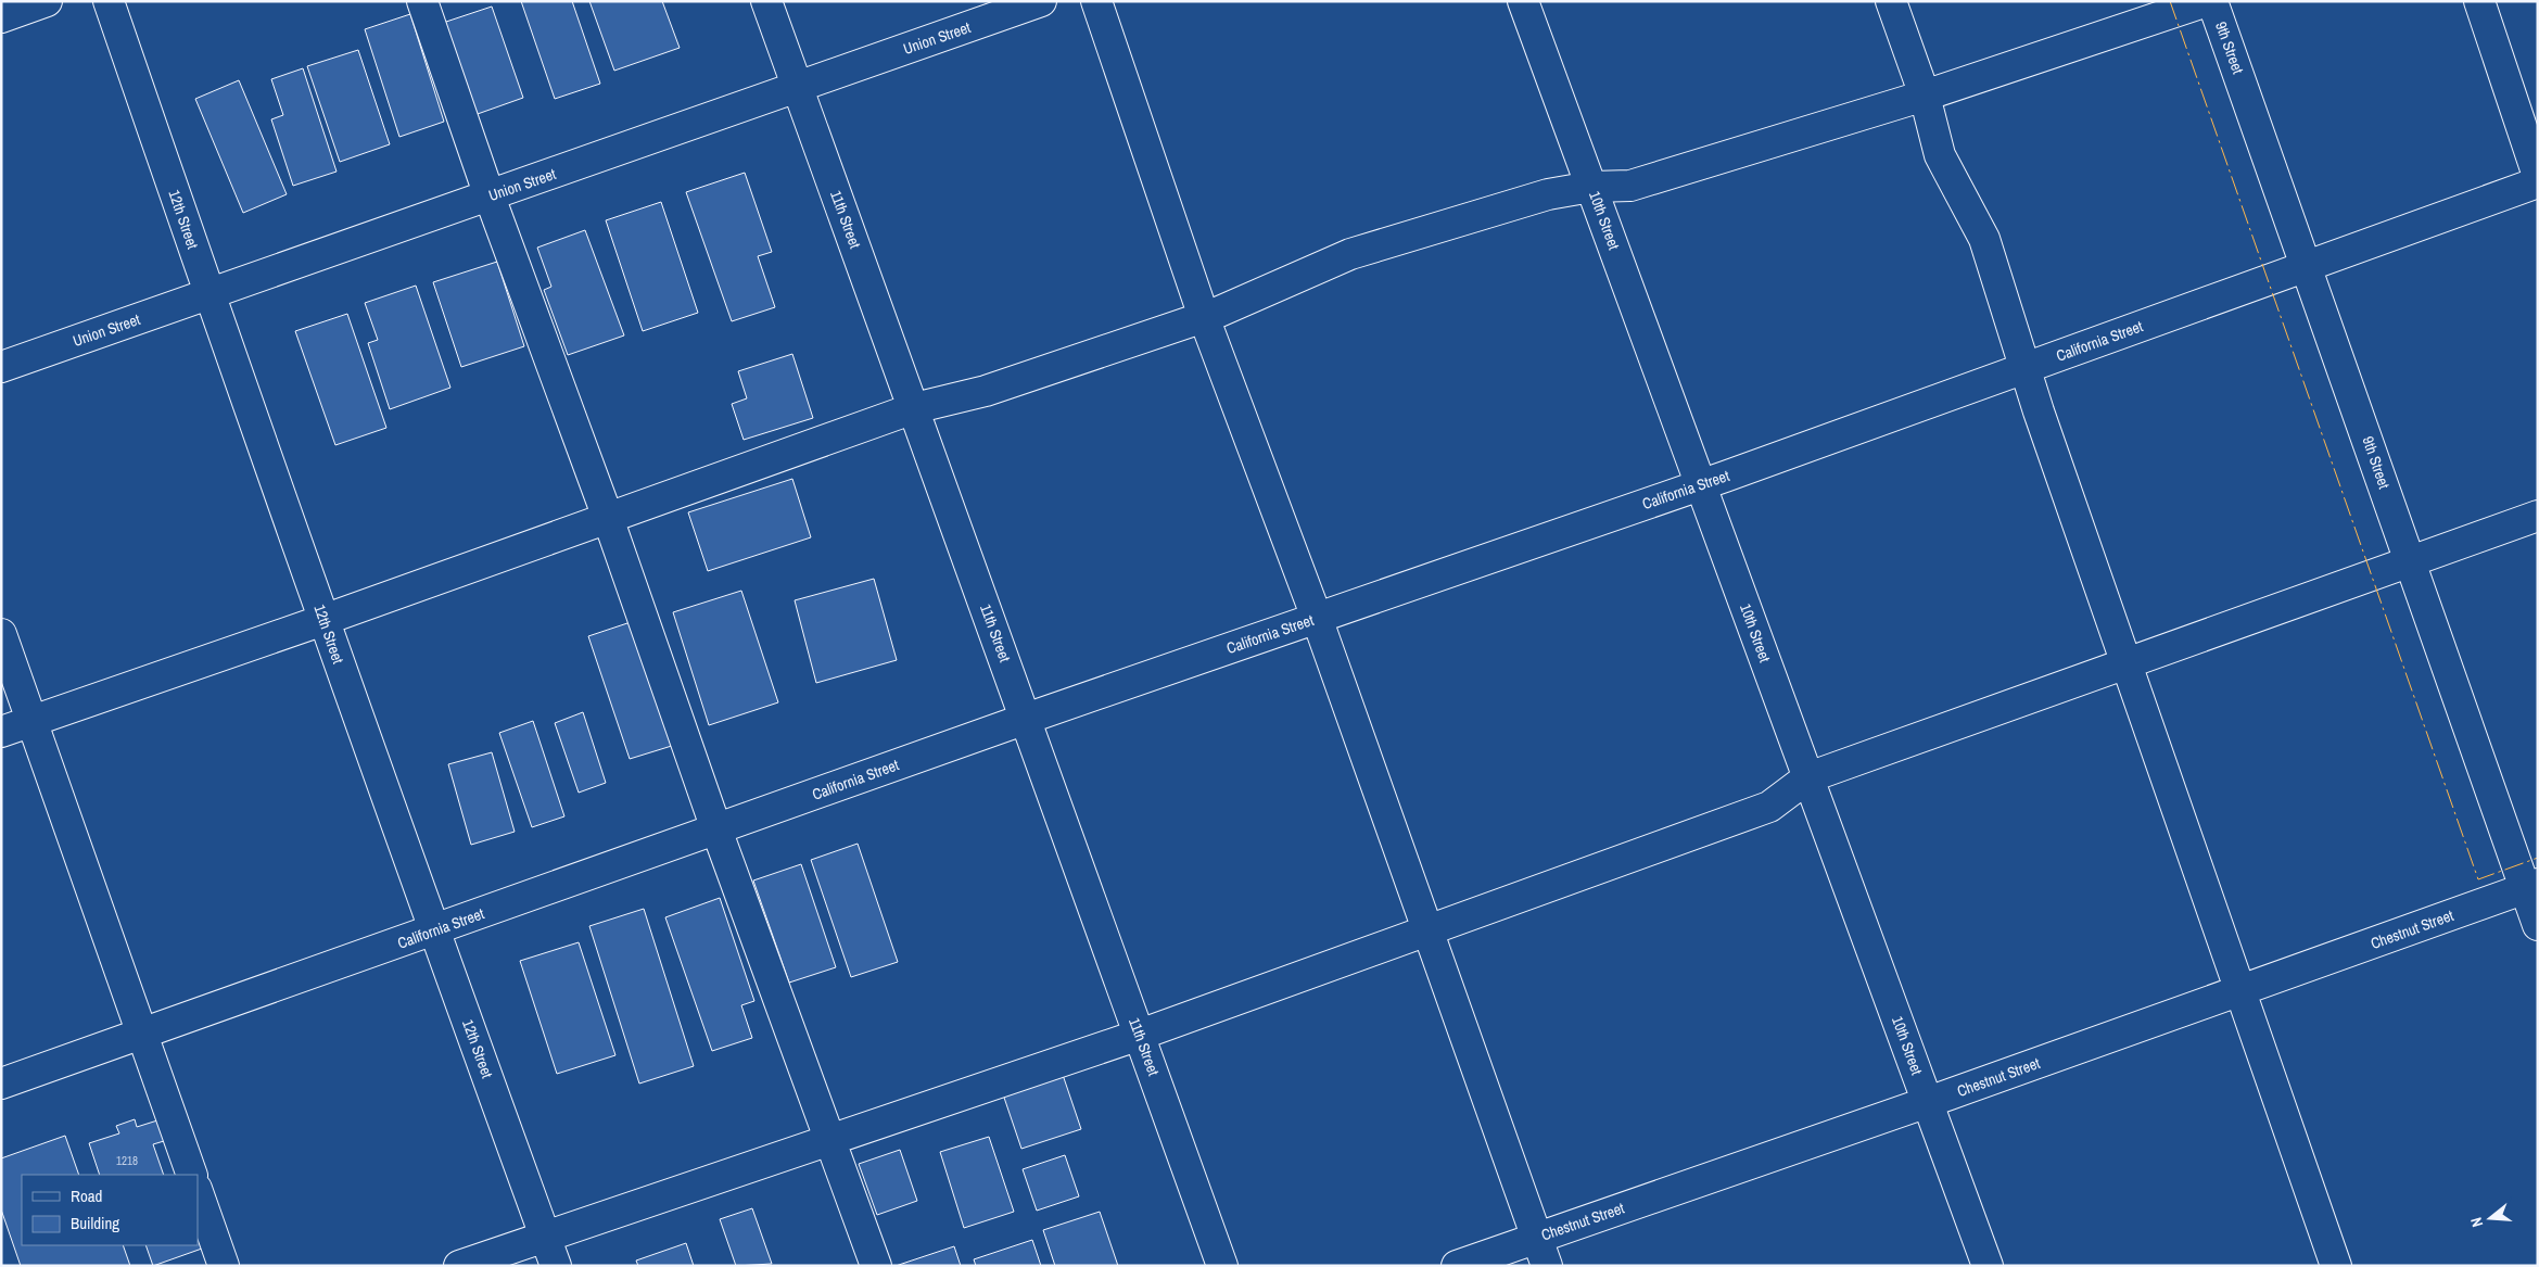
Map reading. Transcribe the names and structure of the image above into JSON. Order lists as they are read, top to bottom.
{
  "streets": {
    "street": [
      "Union Street",
      "9th Street",
      "12th Street",
      "11th Street",
      "10th Street",
      "California Street",
      "Chestnut Street"
    ]
  },
  "crossings": [
    ["Union Street", "12th Street"],
    ["Union Street", "11th Street"],
    ["9th Street", "California Street"],
    ["9th Street", "Chestnut Street"],
    ["12th Street", "California Street"],
    ["11th Street", "California Street"],
    ["10th Street", "California Street"],
    ["10th Street", "Chestnut Street"]
  ],
  "house_numbers": ["1218"],
  "legend": ["Road", "Building"],
  "north": "left"
}
